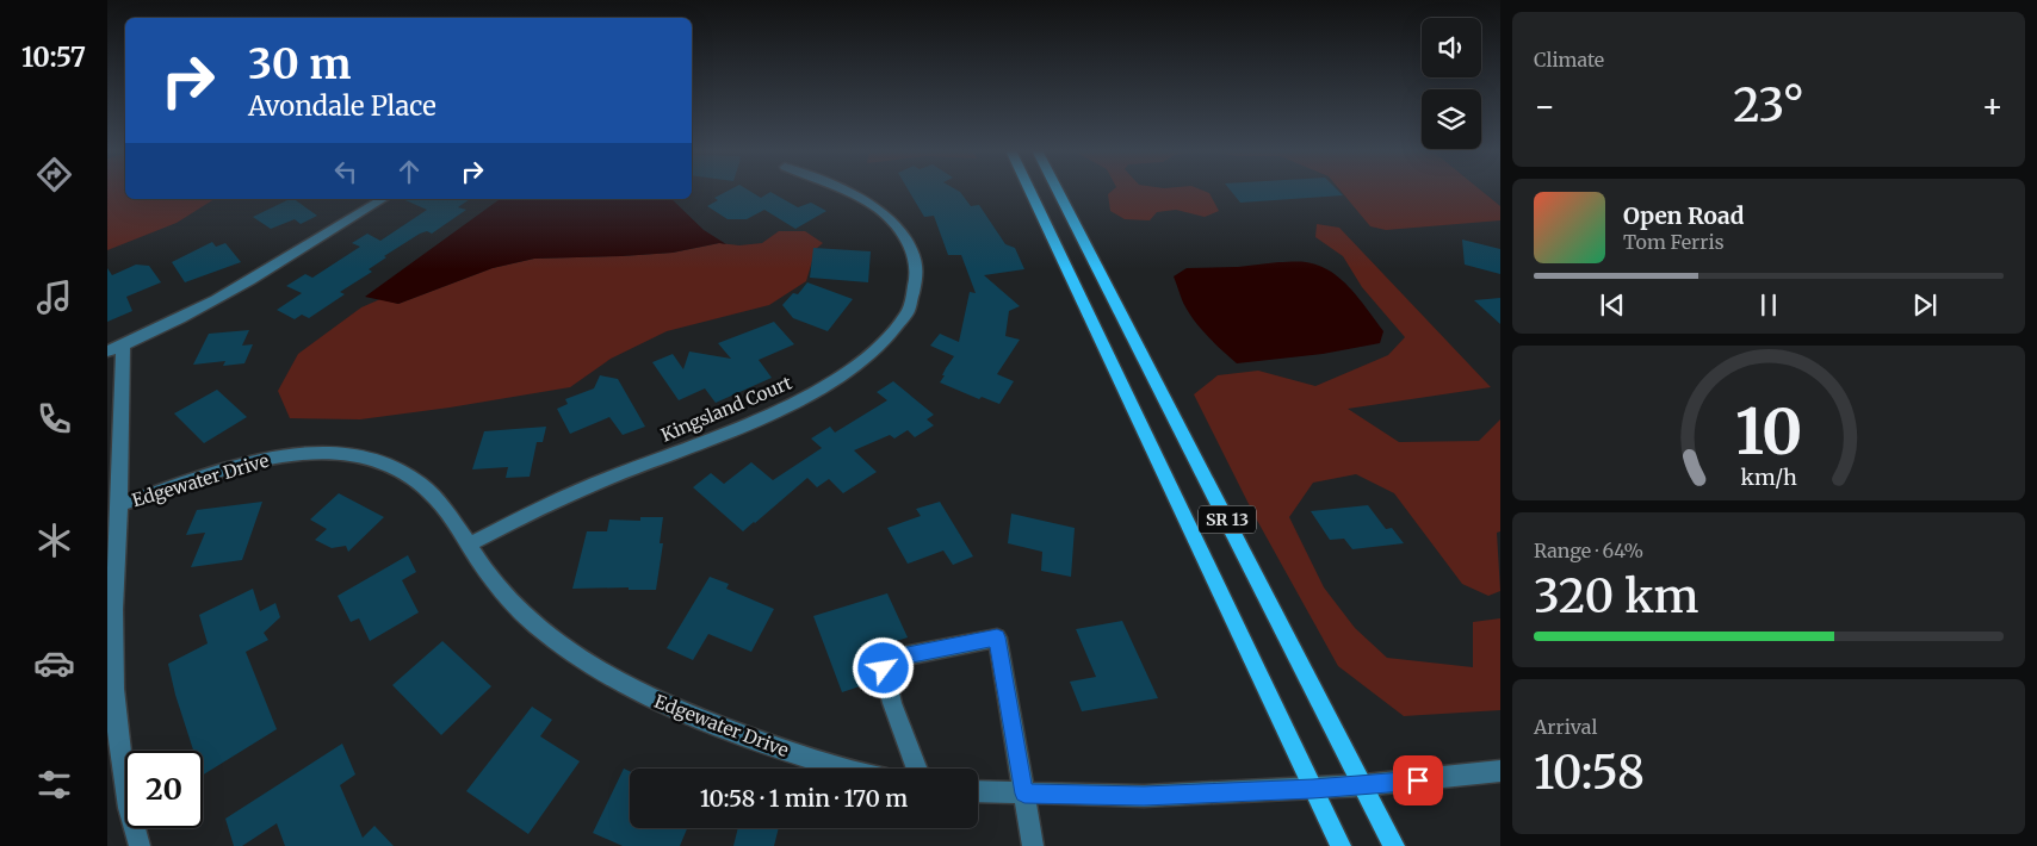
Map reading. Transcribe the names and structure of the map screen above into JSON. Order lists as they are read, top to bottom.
{
  "streets": {
    "main road": ["SR 13"],
    "street": ["Kingsland Court", "Edgewater Drive"]
  },
  "crossings": [
    ["Kingsland Court", "Edgewater Drive"]
  ],
  "page": {
    "tabs": "10:57",
    "tile": [
      "Climate",
      ["Range · 64%", "320 km"],
      ["Arrival", "10:58"]
    ],
    "turn": ["30 m", "Avondale Place"],
    "heat": ["−", "23°", "+"],
    "song": ["Open Road", "Tom Ferris"],
    "limit": "20",
    "trip": "10:58 · 1 min · 170 m",
    "gauge": ["10", "km/h"]
  }
}
